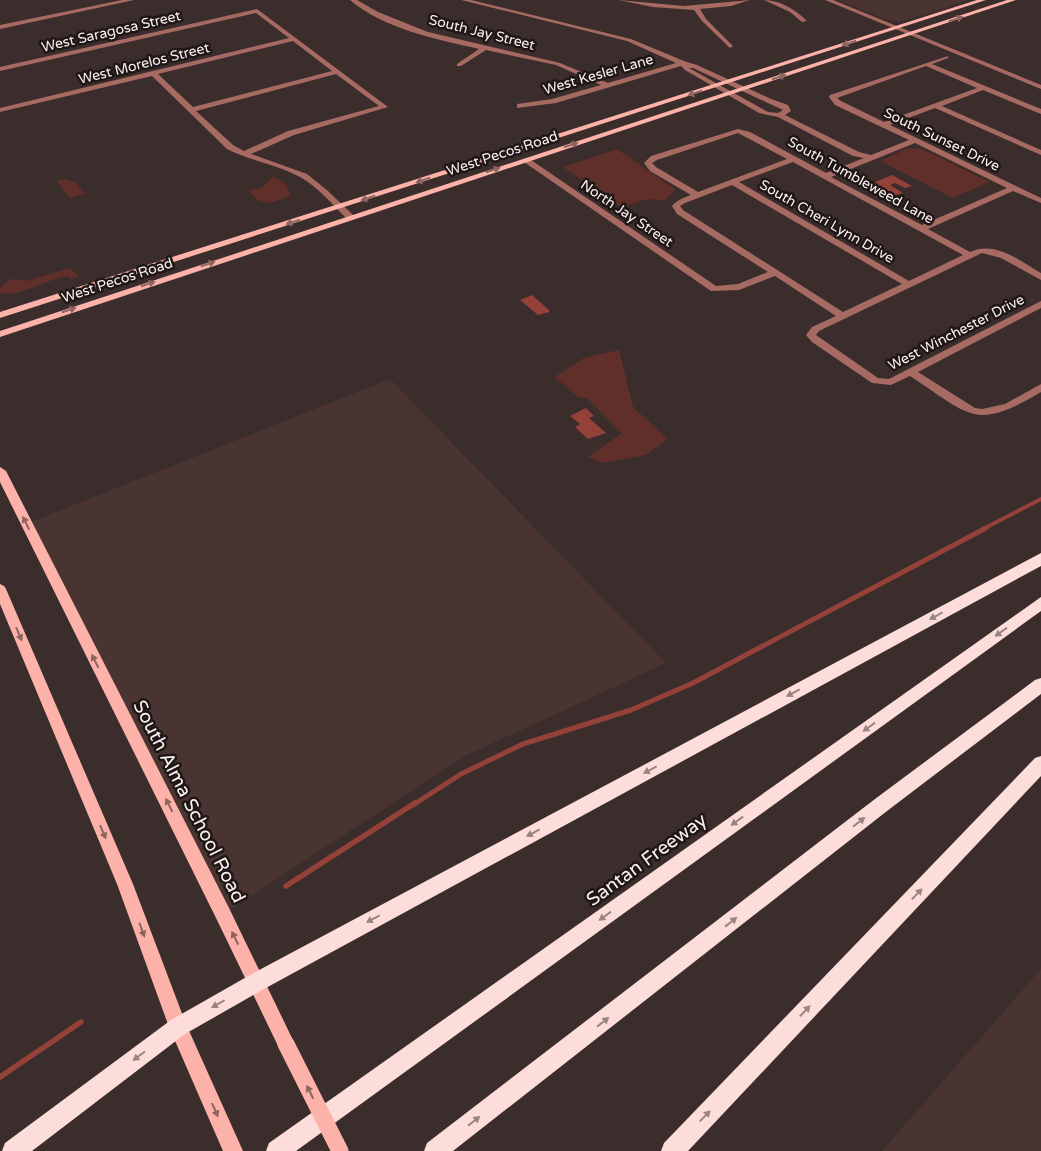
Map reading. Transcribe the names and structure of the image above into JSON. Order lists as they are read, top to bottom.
{
  "streets": {
    "highway": ["Santan Freeway"],
    "main road": ["West Pecos Road", "South Alma School Road"],
    "street": [
      "West Saragosa Street",
      "South Jay Street",
      "West Morelos Street",
      "West Kesler Lane",
      "South Sunset Drive",
      "South Tumbleweed Lane",
      "North Jay Street",
      "South Cheri Lynn Drive",
      "West Winchester Drive"
    ]
  },
  "crossings": [
    ["West Saragosa Street", "West Morelos Street"],
    ["South Jay Street", "West Kesler Lane"],
    ["West Pecos Road", "North Jay Street"]
  ]
}
